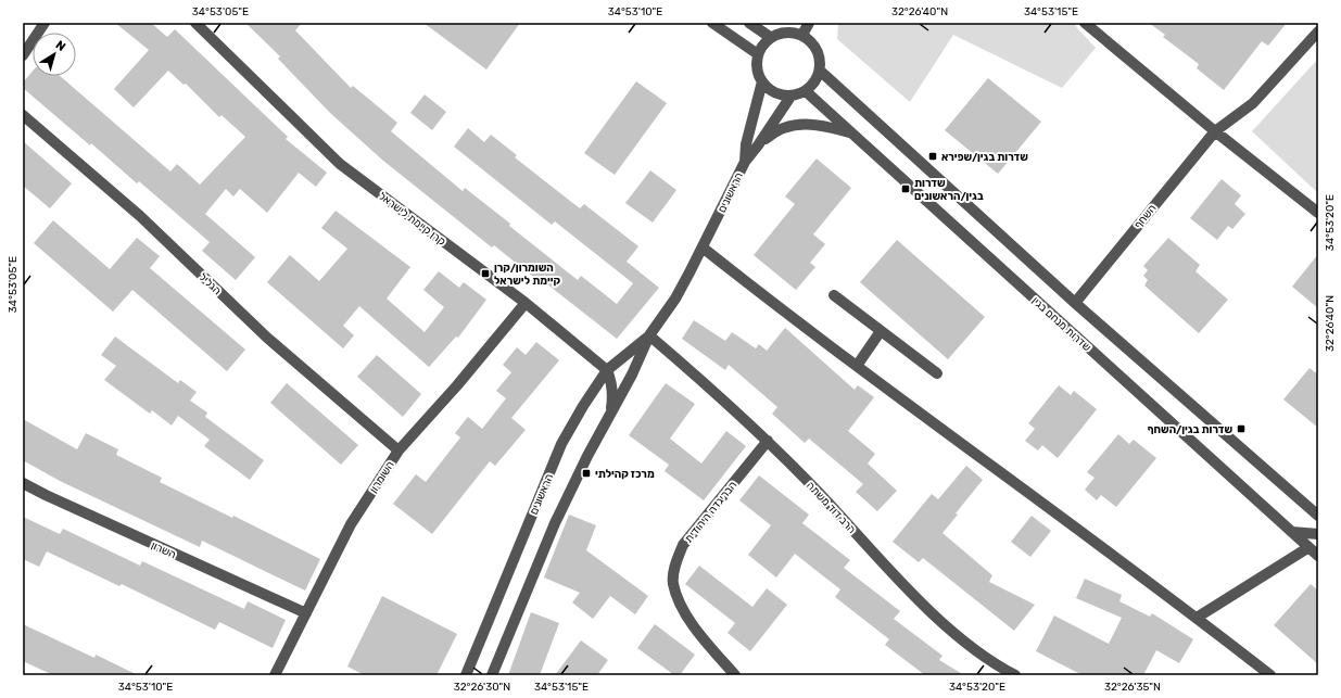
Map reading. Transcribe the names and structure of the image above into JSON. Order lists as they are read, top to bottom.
{
  "streets": {
    "street": [
      "הראשונים",
      "השחף",
      "קרן קיימת לישראל",
      "הגליל",
      "שדרות מנחם בגין",
      "השומרון",
      "הרב דוד משתה",
      "הבריגדה היהודית",
      "השרון"
    ]
  },
  "crossings": [
    ["הראשונים", "קרן קיימת לישראל"],
    ["הראשונים", "שדרות מנחם בגין"],
    ["הראשונים", "הרב דוד משתה"],
    ["קרן קיימת לישראל", "השומרון"],
    ["הגליל", "השומרון"],
    ["השומרון", "השרון"],
    ["הרב דוד משתה", "הבריגדה היהודית"]
  ],
  "places": {
    "transit": [
      "שדרות בגין/שפירא",
      "שדרות בגין/הראשונים",
      "השומרון/קרן קיימת לישראל",
      "שדרות בגין/השחף",
      "מרכז קהילתי"
    ]
  },
  "north": "top right",
  "coordinates": [
    "34°53'05\"E",
    "34°53'10\"E",
    "32°26'40\"N",
    "34°53'15\"E",
    "34°53'20\"E",
    "32°26'30\"N",
    "32°26'35\"N"
  ]
}
